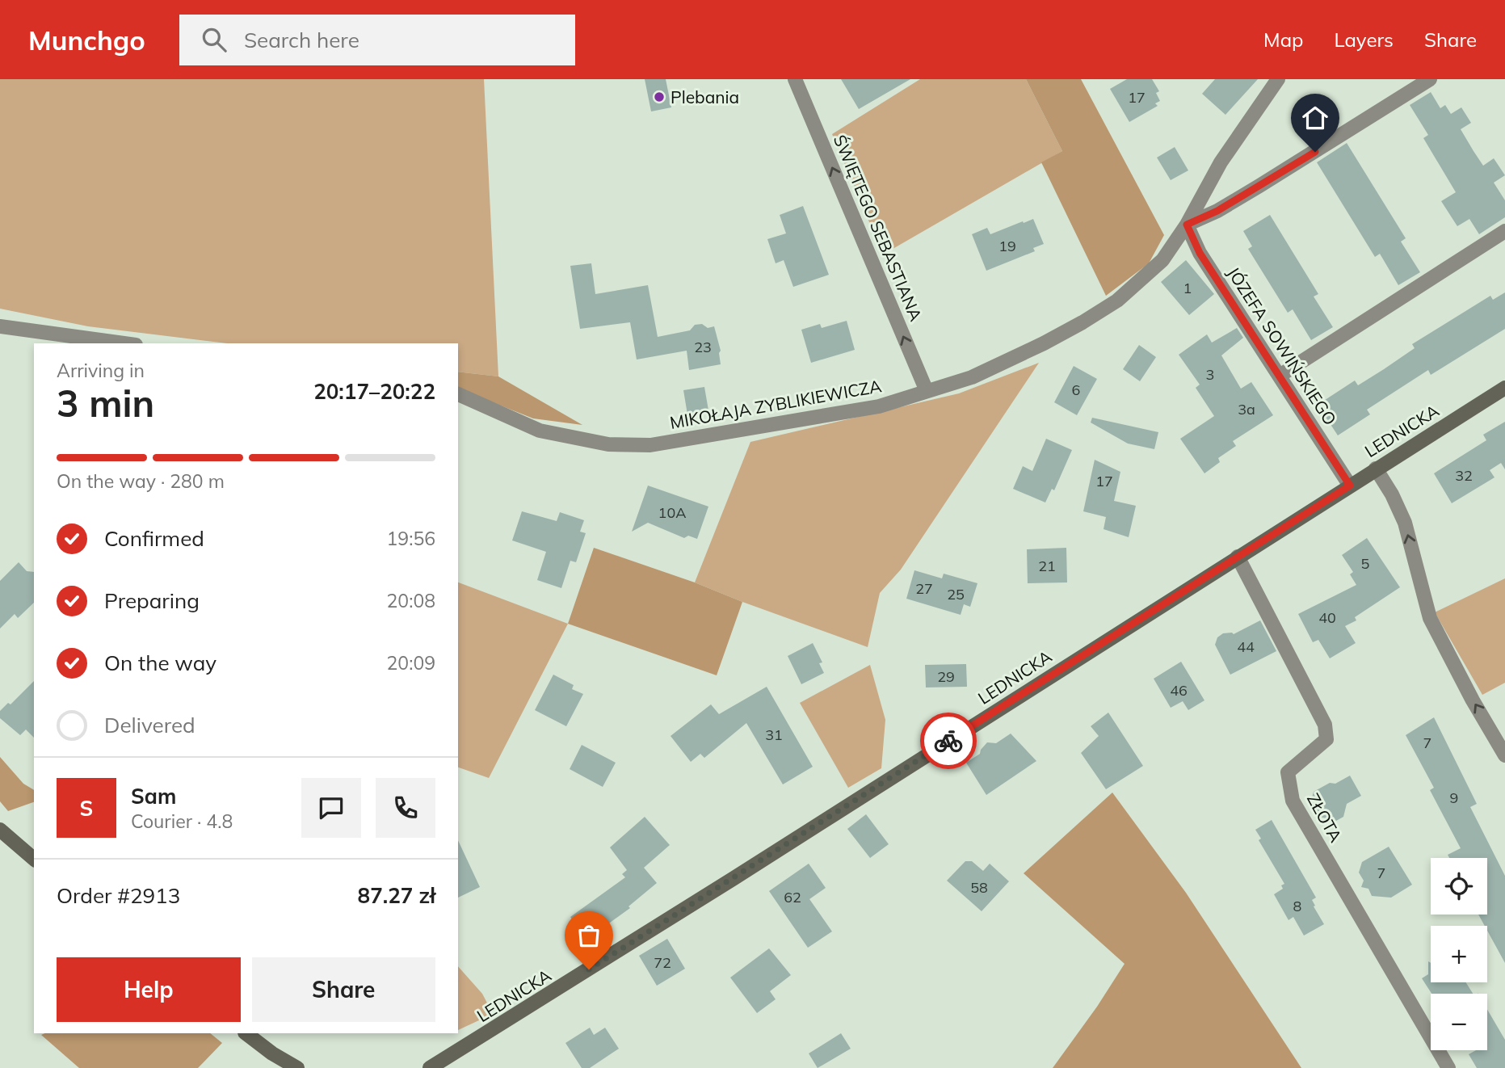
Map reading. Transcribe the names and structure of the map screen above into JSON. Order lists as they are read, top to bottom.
{
  "streets": {
    "main road": ["LEDNICKA"],
    "street": [
      "ŚWIĘTEGO SEBASTIANA",
      "JÓZEFA SOWIŃSKIEGO",
      "MIKOŁAJA ZYBLIKIEWICZA",
      "ZŁOTA"
    ]
  },
  "crossings": [
    ["ŚWIĘTEGO SEBASTIANA", "MIKOŁAJA ZYBLIKIEWICZA"],
    ["JÓZEFA SOWIŃSKIEGO", "MIKOŁAJA ZYBLIKIEWICZA"],
    ["JÓZEFA SOWIŃSKIEGO", "LEDNICKA"],
    ["LEDNICKA", "ZŁOTA"]
  ],
  "one_way": ["ŚWIĘTEGO SEBASTIANA"],
  "places": ["Plebania"],
  "house_numbers": [
    "17",
    "19",
    "1",
    "23",
    "3",
    "6",
    "3a",
    "32",
    "17",
    "10A",
    "5",
    "21",
    "27",
    "25",
    "40",
    "44",
    "29",
    "46",
    "31",
    "7",
    "9",
    "7",
    "58",
    "62",
    "8",
    "72"
  ],
  "page": {
    "header": "Munchgo",
    "search": "Search here",
    "nav": ["Map", "Layers", "Share"],
    "heading": ["3 min", "Arriving in", "20:17–20:22"],
    "panel": [
      "Sam",
      "Courier · 4.8",
      "Order #2913",
      "87.27 zł"
    ],
    "bar": "On the way · 280 m",
    "list": [
      ["Confirmed", "19:56"],
      ["Preparing", "20:08"],
      ["On the way", "20:09"],
      "Delivered"
    ],
    "round": "S",
    "map_buttons": ["+", "−"],
    "buttons": ["Help", "Share"]
  }
}
